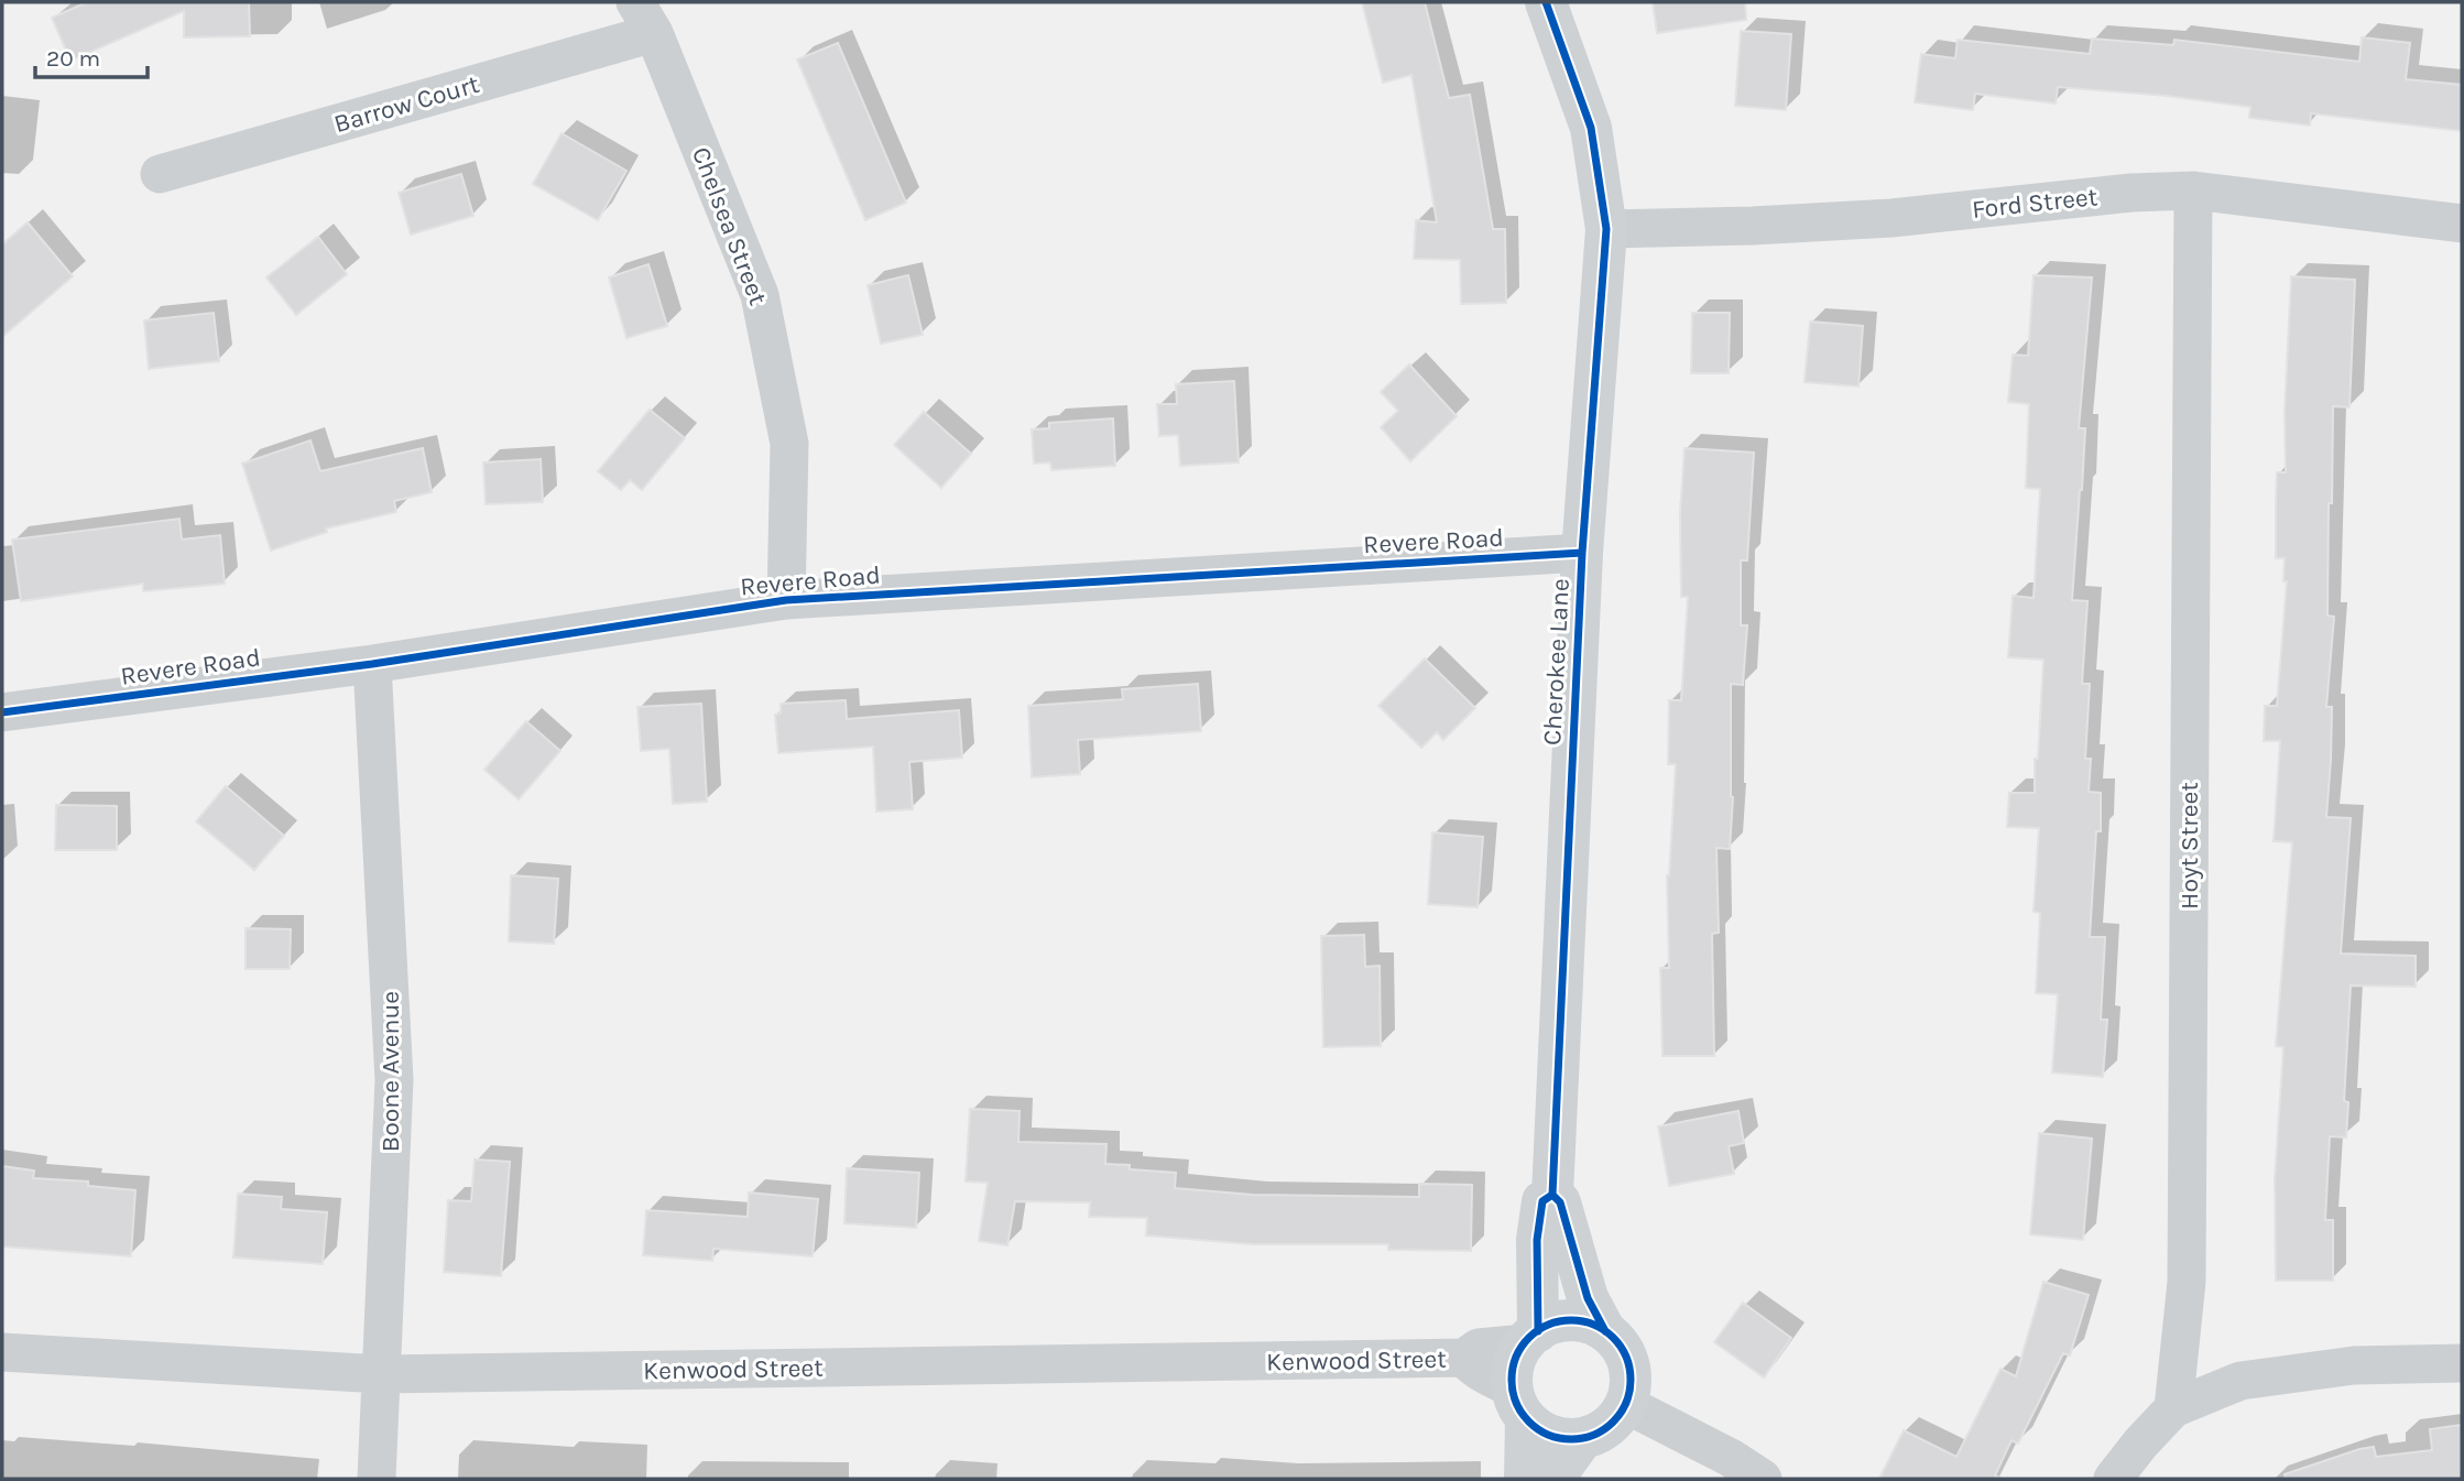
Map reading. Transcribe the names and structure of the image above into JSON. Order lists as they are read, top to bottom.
{
  "streets": {
    "street": [
      "Barrow Court",
      "Ford Street",
      "Chelsea Street",
      "Revere Road",
      "Cherokee Lane",
      "Hoyt Street",
      "Boone Avenue",
      "Kenwood Street"
    ]
  },
  "crossings": [
    ["Barrow Court", "Chelsea Street"],
    ["Ford Street", "Cherokee Lane"],
    ["Ford Street", "Hoyt Street"],
    ["Chelsea Street", "Revere Road"],
    ["Revere Road", "Cherokee Lane"],
    ["Revere Road", "Boone Avenue"],
    ["Cherokee Lane", "Kenwood Street"],
    ["Boone Avenue", "Kenwood Street"]
  ],
  "scale_bar": "20 m"
}
